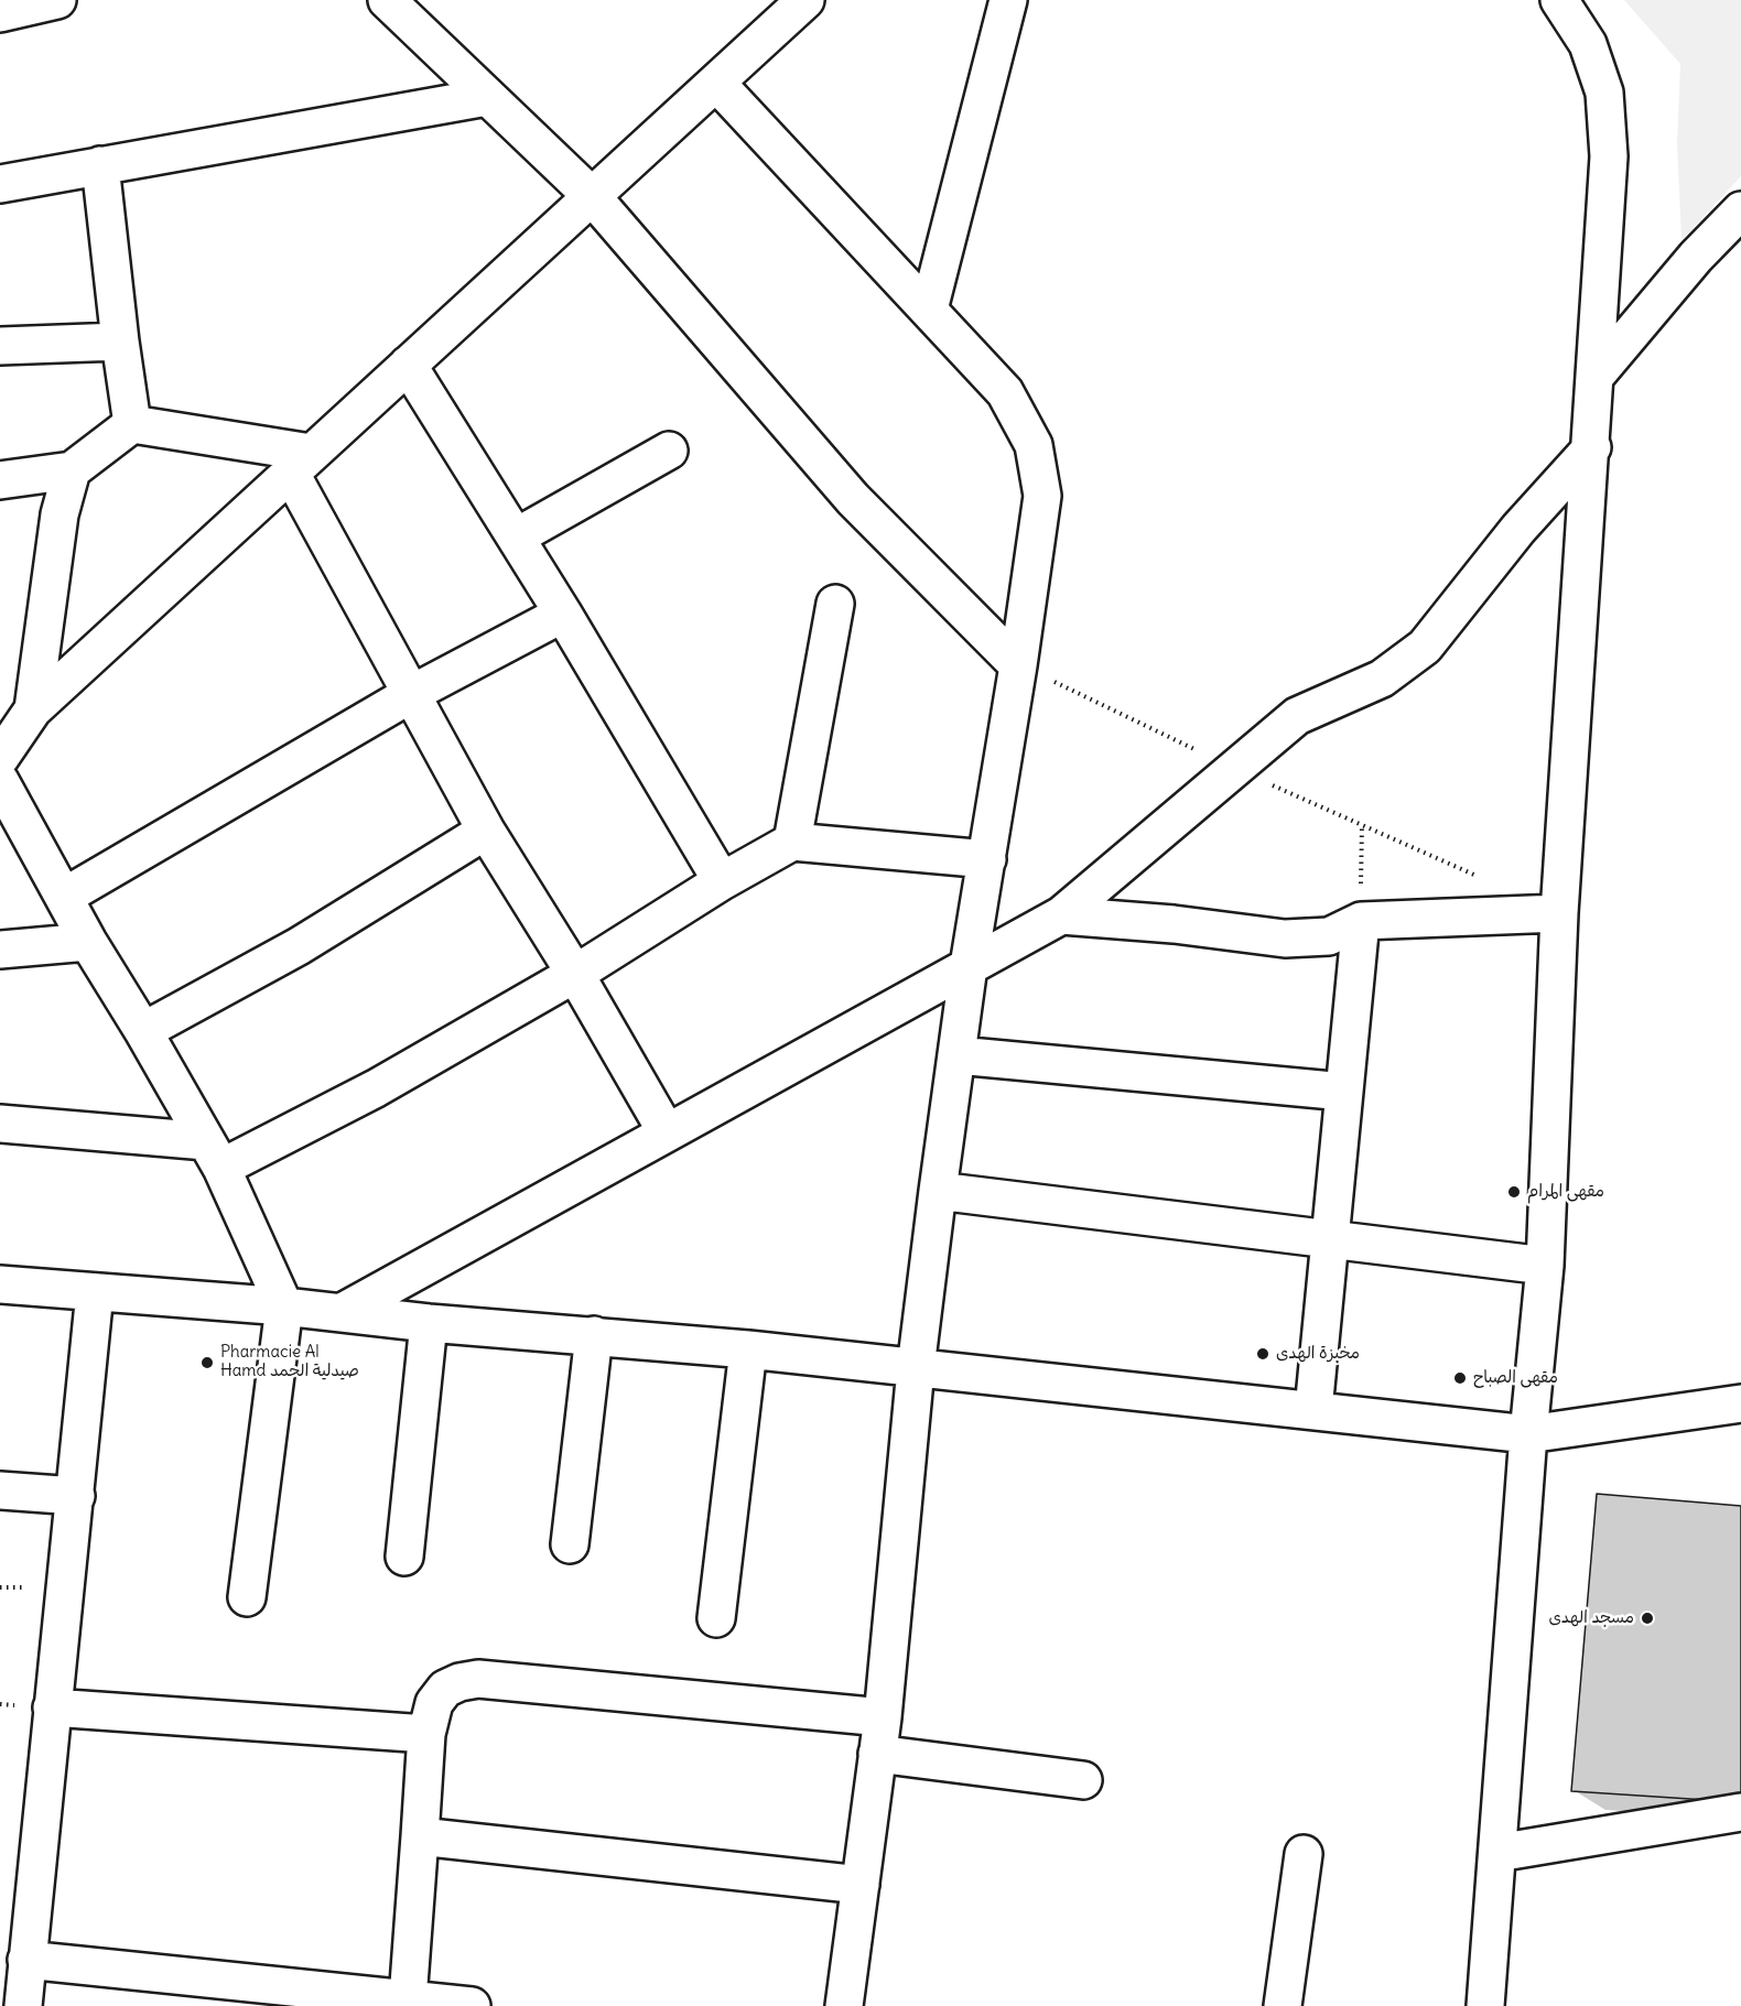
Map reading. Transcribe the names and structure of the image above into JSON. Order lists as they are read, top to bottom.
{
  "places": [
    "مقهى المرام",
    "مخبزة الهدى",
    "Pharmacie Al Hamd صيدلية الحمد",
    "مقهى الصباح",
    "مسجد الهدى"
  ]
}
